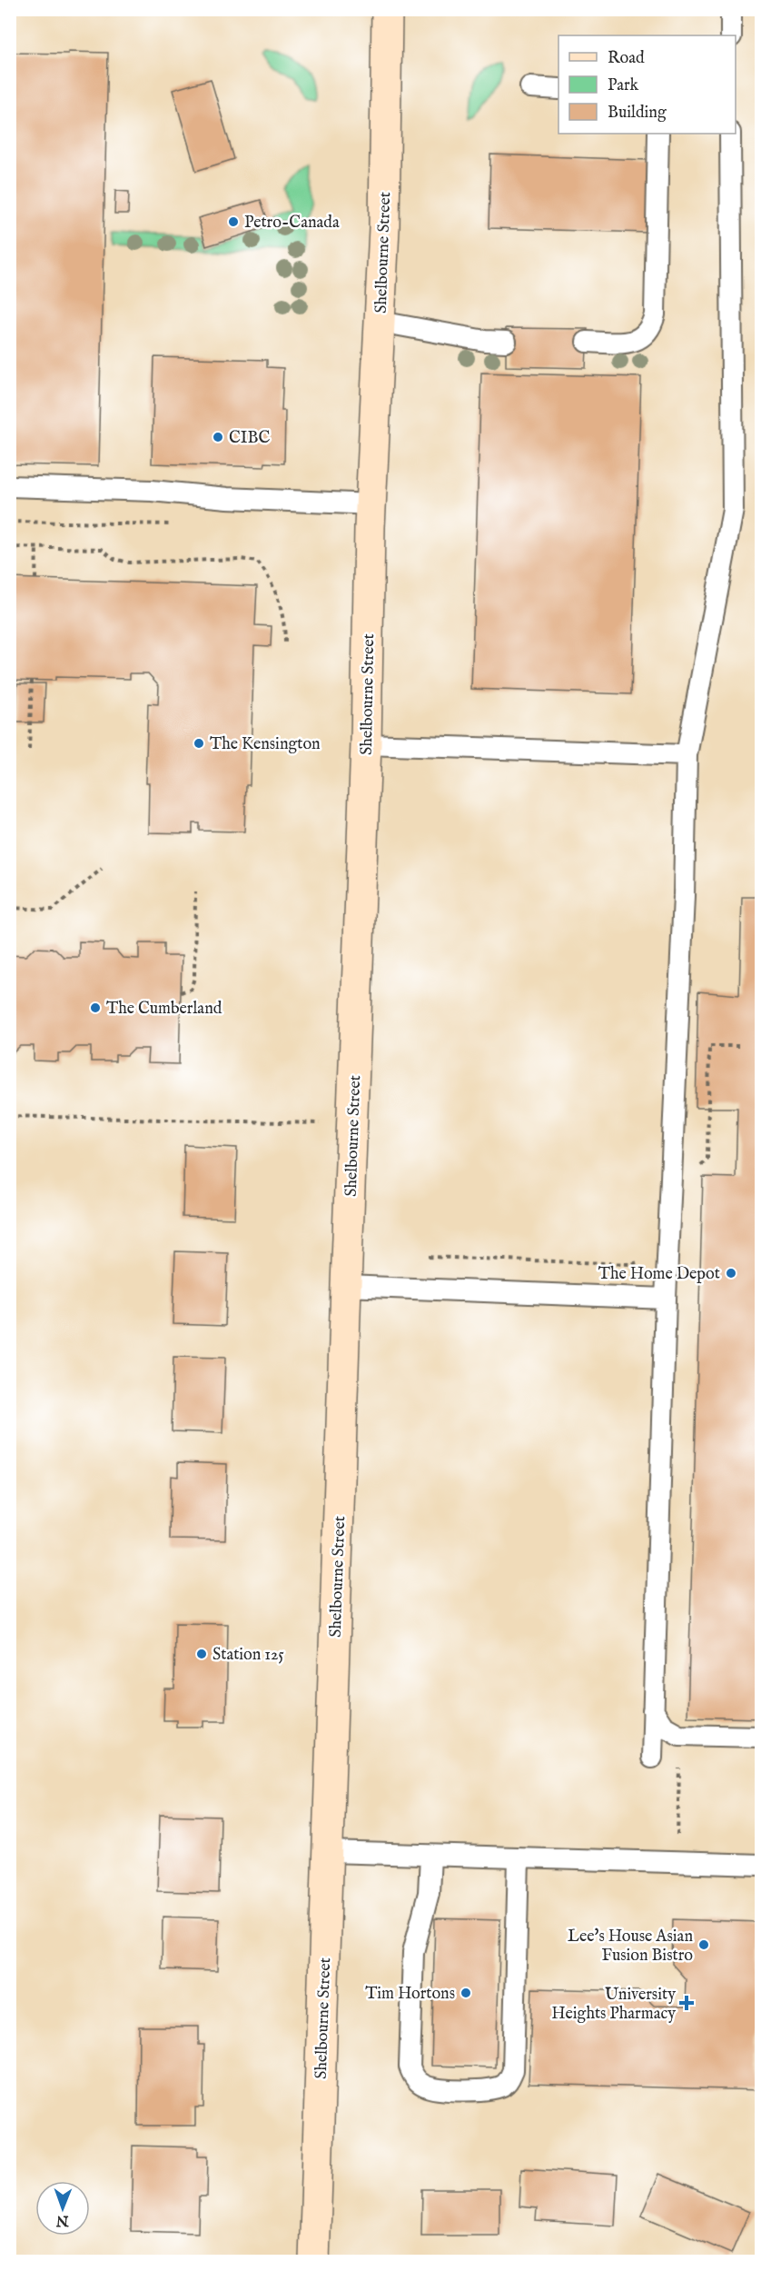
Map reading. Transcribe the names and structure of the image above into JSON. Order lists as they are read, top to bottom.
{
  "streets": {
    "main road": ["Shelbourne Street"]
  },
  "places": {
    "other": [
      "Petro-Canada",
      "CIBC",
      "The Kensington",
      "The Cumberland",
      "The Home Depot",
      "Station 125",
      "Lee's House Asian Fusion Bistro",
      "Tim Hortons"
    ],
    "health": ["University Heights Pharmacy"]
  },
  "legend": ["Road", "Park", "Building"],
  "north": "bottom"
}
